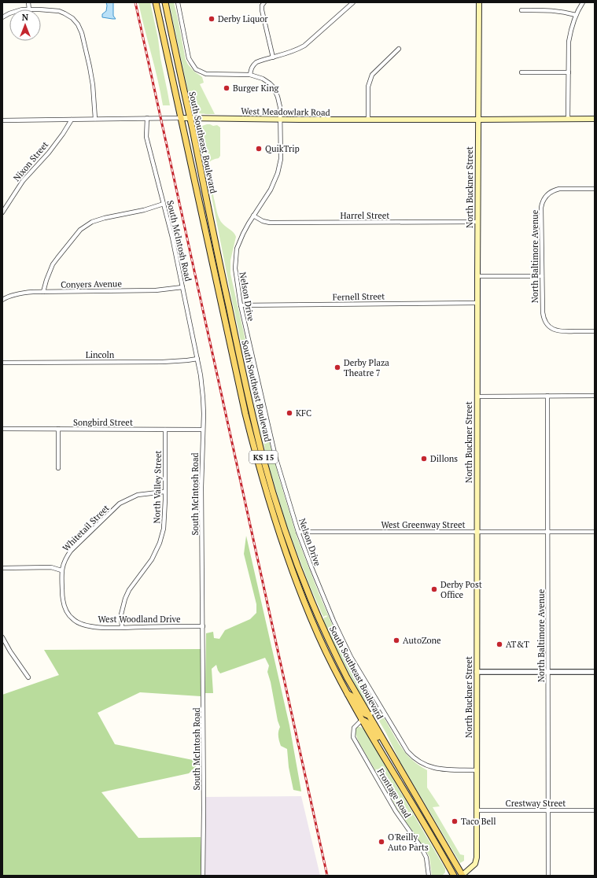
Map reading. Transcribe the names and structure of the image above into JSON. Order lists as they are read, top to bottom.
{
  "streets": {
    "main road": [
      "West Meadowlark Road",
      "South Southeast Boulevard",
      "North Buckner Street",
      "KS 15"
    ],
    "street": [
      "Nixon Street",
      "Harrel Street",
      "South McIntosh Road",
      "North Baltimore Avenue",
      "Conyers Avenue",
      "Nelson Drive",
      "Fernell Street",
      "Lincoln",
      "Songbird Street",
      "North Valley Street",
      "West Greenway Street",
      "Whitetail Street",
      "West Woodland Drive",
      "Frontage Road",
      "Crestway Street"
    ]
  },
  "crossings": [
    ["West Meadowlark Road", "South Southeast Boulevard"],
    ["West Meadowlark Road", "Nixon Street"],
    ["West Meadowlark Road", "North Buckner Street"],
    ["West Meadowlark Road", "South McIntosh Road"],
    ["West Meadowlark Road", "Nelson Drive"],
    ["South Southeast Boulevard", "North Buckner Street"],
    ["South Southeast Boulevard", "Frontage Road"],
    ["North Buckner Street", "Harrel Street"],
    ["North Buckner Street", "Nelson Drive"],
    ["North Buckner Street", "Fernell Street"],
    ["North Buckner Street", "West Greenway Street"],
    ["North Buckner Street", "Crestway Street"],
    ["Harrel Street", "Nelson Drive"],
    ["South McIntosh Road", "Conyers Avenue"],
    ["South McIntosh Road", "Lincoln"],
    ["South McIntosh Road", "Songbird Street"],
    ["South McIntosh Road", "West Woodland Drive"],
    ["North Baltimore Avenue", "West Greenway Street"],
    ["North Baltimore Avenue", "Crestway Street"],
    ["Nelson Drive", "Fernell Street"],
    ["Nelson Drive", "West Greenway Street"],
    ["Songbird Street", "North Valley Street"],
    ["North Valley Street", "Whitetail Street"],
    ["North Valley Street", "West Woodland Drive"],
    ["Whitetail Street", "West Woodland Drive"]
  ],
  "places": [
    "Derby Liquor",
    "Burger King",
    "QuikTrip",
    "Derby Plaza Theatre 7",
    "KFC",
    "Dillons",
    "Derby Post Office",
    "AutoZone",
    "AT&T",
    "Taco Bell",
    "O'Reilly Auto Parts"
  ],
  "north": "top"
}
